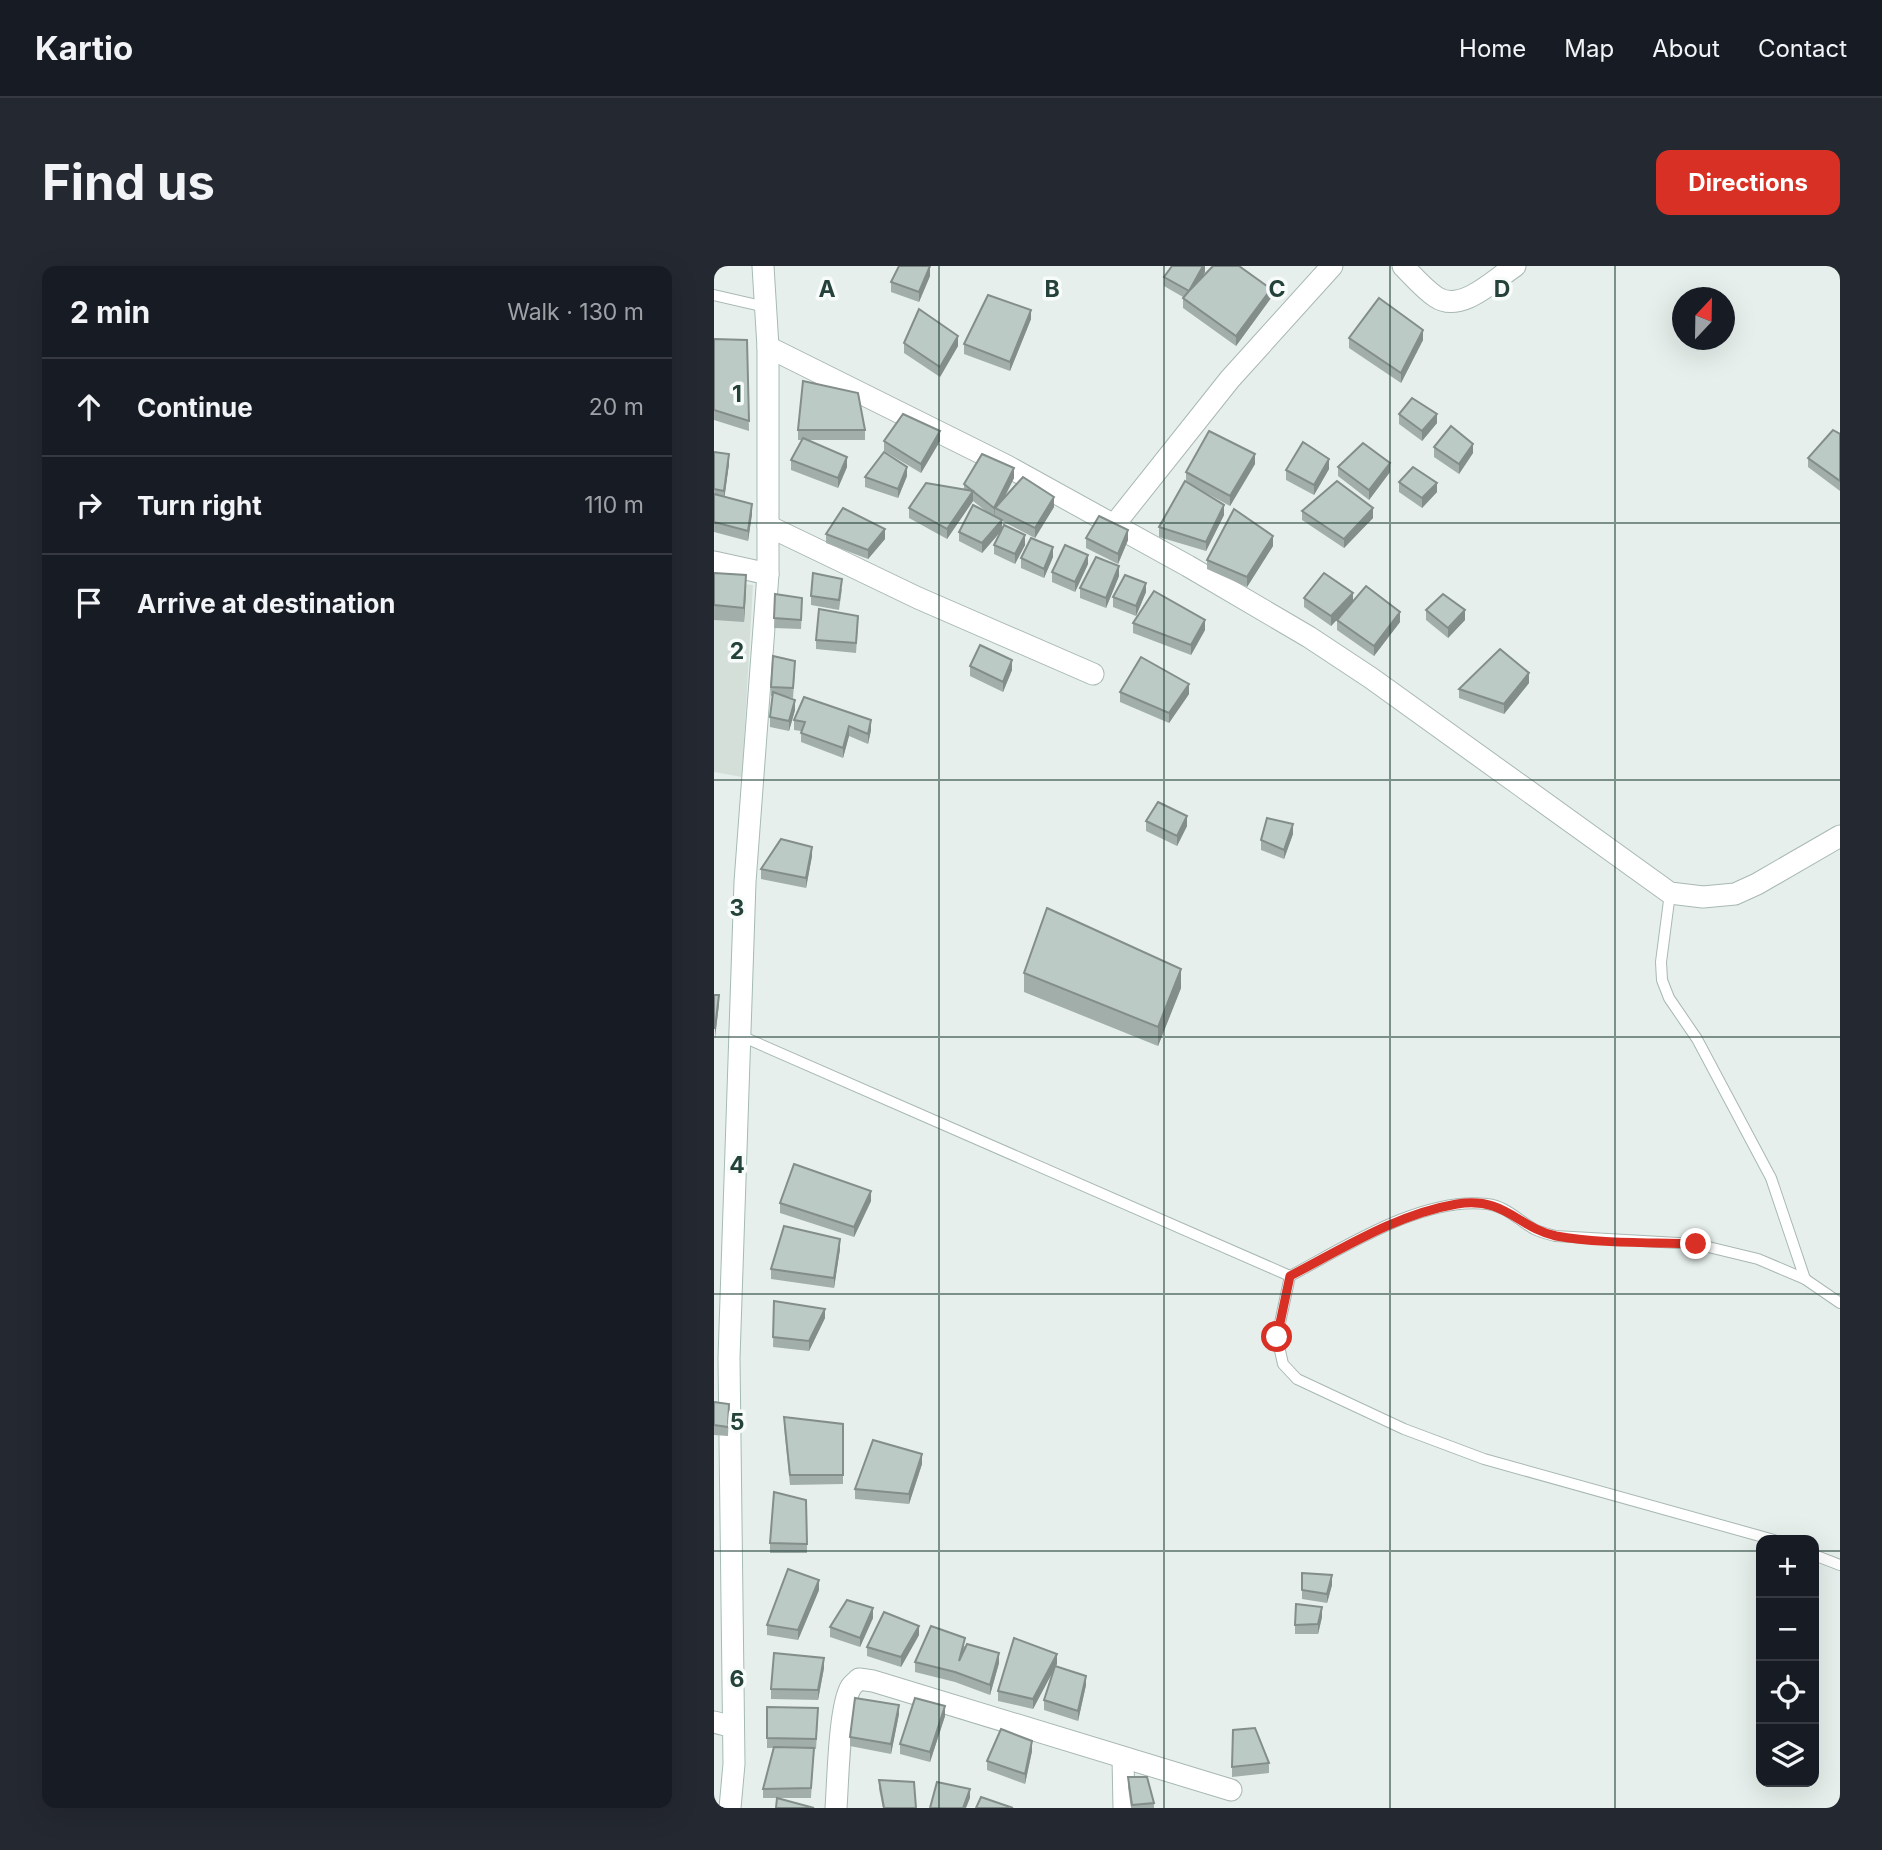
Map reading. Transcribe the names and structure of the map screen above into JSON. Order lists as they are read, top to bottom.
{
  "north": "top",
  "page": {
    "header": "Kartio",
    "nav": [
      "Home",
      "Map",
      "About",
      "Contact"
    ],
    "buttons": "Directions",
    "title": "Find us",
    "heading": ["2 min", "Walk · 130 m"],
    "list": [
      ["Continue", "20 m"],
      ["Turn right", "110 m"],
      "Arrive at destination"
    ],
    "map_buttons": ["+", "−"]
  },
  "grid": {
    "columns": [
      "A",
      "B",
      "C",
      "D"
    ],
    "rows": [
      "1",
      "2",
      "3",
      "4",
      "5",
      "6"
    ]
  }
}
